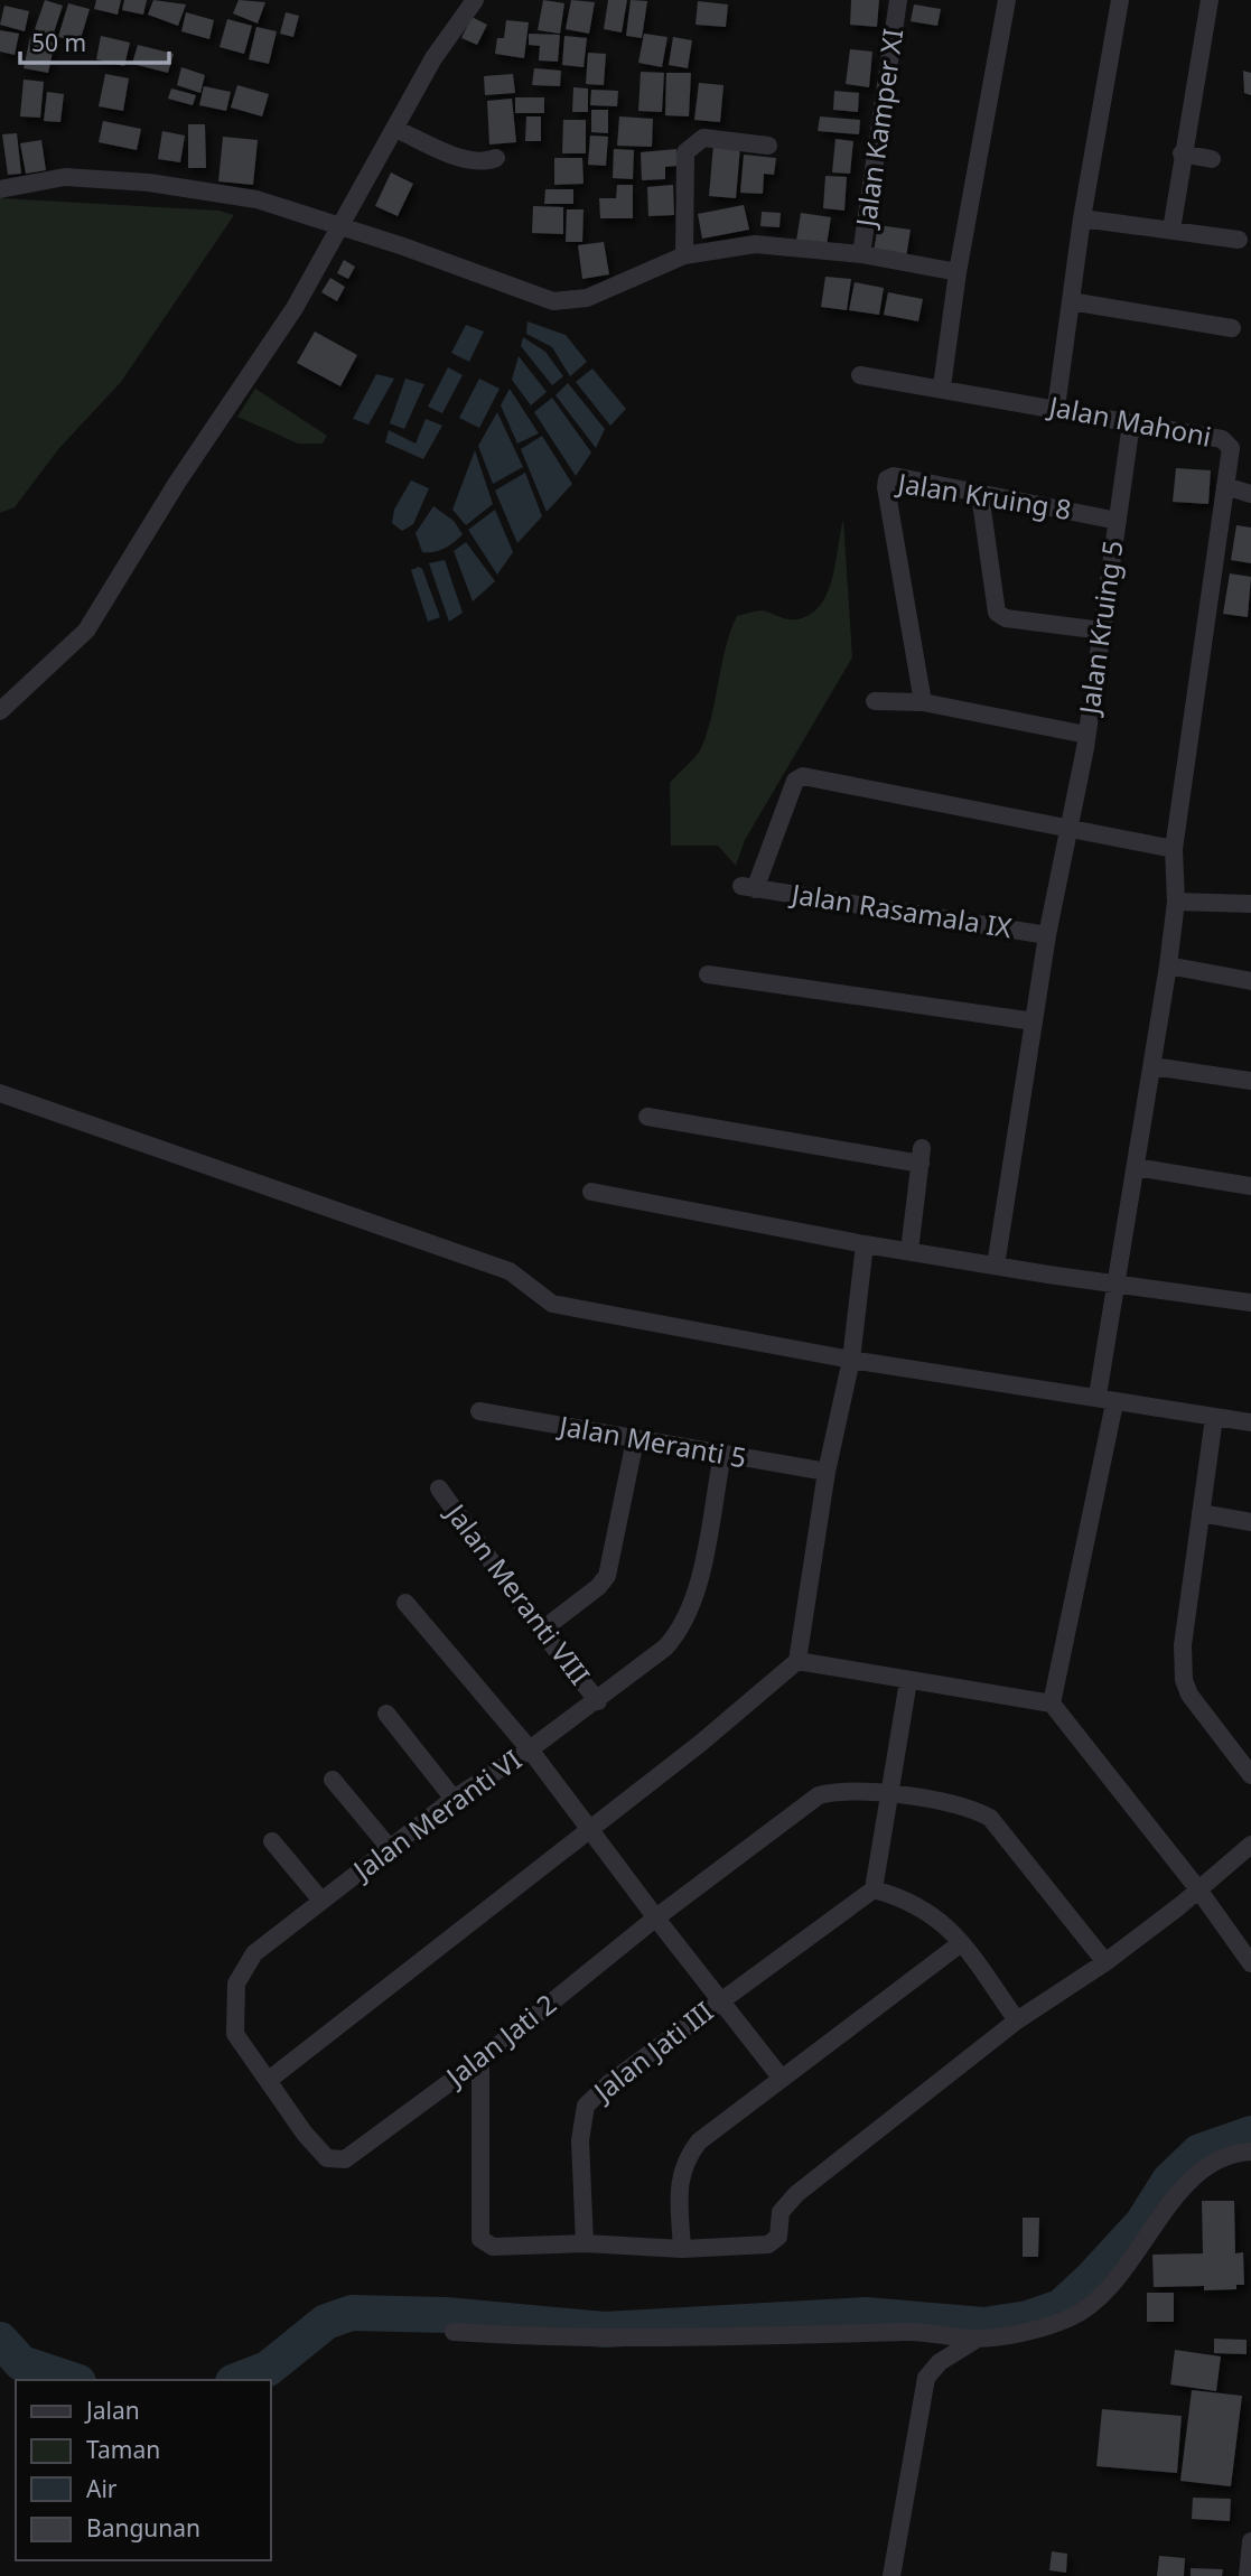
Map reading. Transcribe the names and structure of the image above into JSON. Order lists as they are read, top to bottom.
{
  "streets": {
    "street": [
      "Jalan Kamper XI",
      "Jalan Mahoni",
      "Jalan Kruing 8",
      "Jalan Kruing 5",
      "Jalan Rasamala IX",
      "Jalan Meranti 5",
      "Jalan Meranti VIII",
      "Jalan Meranti VI",
      "Jalan Jati 2",
      "Jalan Jati III"
    ]
  },
  "crossings": [
    ["Jalan Mahoni", "Jalan Kruing 5"],
    ["Jalan Kruing 8", "Jalan Kruing 5"],
    ["Jalan Kruing 5", "Jalan Rasamala IX"],
    ["Jalan Meranti 5", "Jalan Meranti VI"],
    ["Jalan Meranti VIII", "Jalan Meranti VI"],
    ["Jalan Meranti VI", "Jalan Jati 2"]
  ],
  "legend": [
    "Jalan",
    "Taman",
    "Air",
    "Bangunan"
  ],
  "scale_bar": "50 m"
}
